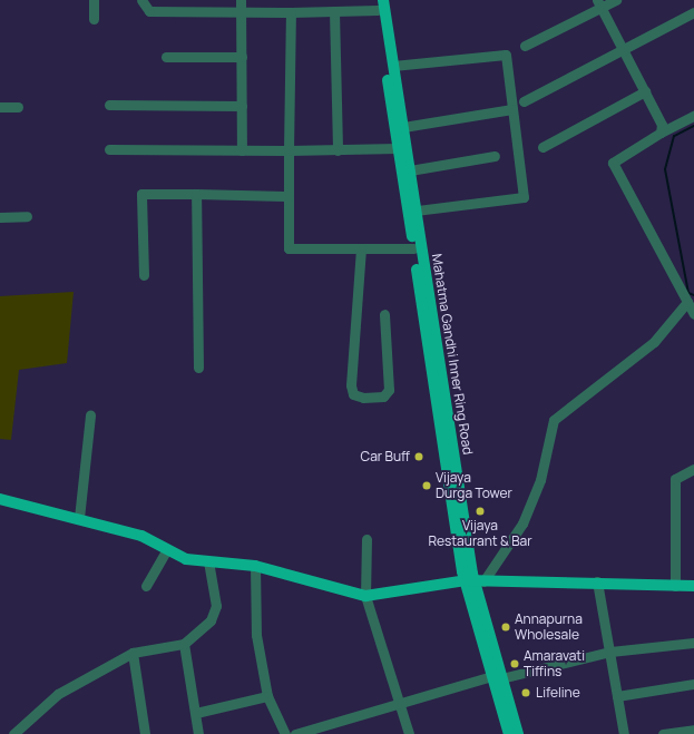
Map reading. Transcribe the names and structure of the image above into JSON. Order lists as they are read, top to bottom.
{
  "streets": {
    "main road": ["Mahatma Gandhi Inner Ring Road"]
  },
  "places": [
    "Car Buff",
    "Vijaya Durga Tower",
    "Vijaya Restaurant & Bar",
    "Annapurna Wholesale",
    "Amaravati Tiffins",
    "Lifeline"
  ]
}
